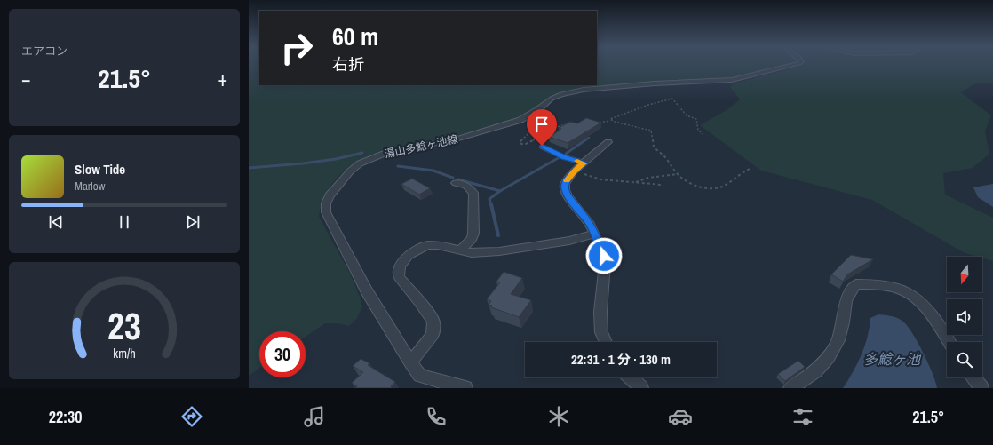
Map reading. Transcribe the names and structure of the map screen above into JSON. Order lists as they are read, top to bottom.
{
  "streets": {
    "street": ["湯山多鯰ヶ池線"]
  },
  "water": ["多鯰ヶ池"],
  "north": "bottom",
  "page": {
    "tile": "エアコン",
    "turn": ["60 m", "右折"],
    "heat": ["−", "21.5°", "+"],
    "song": ["Slow Tide", "Marlow"],
    "limit": "30",
    "trip": "22:31 · 1 分 · 130 m",
    "tabs": ["22:30", "21.5°"],
    "gauge": ["23", "km/h"]
  }
}
